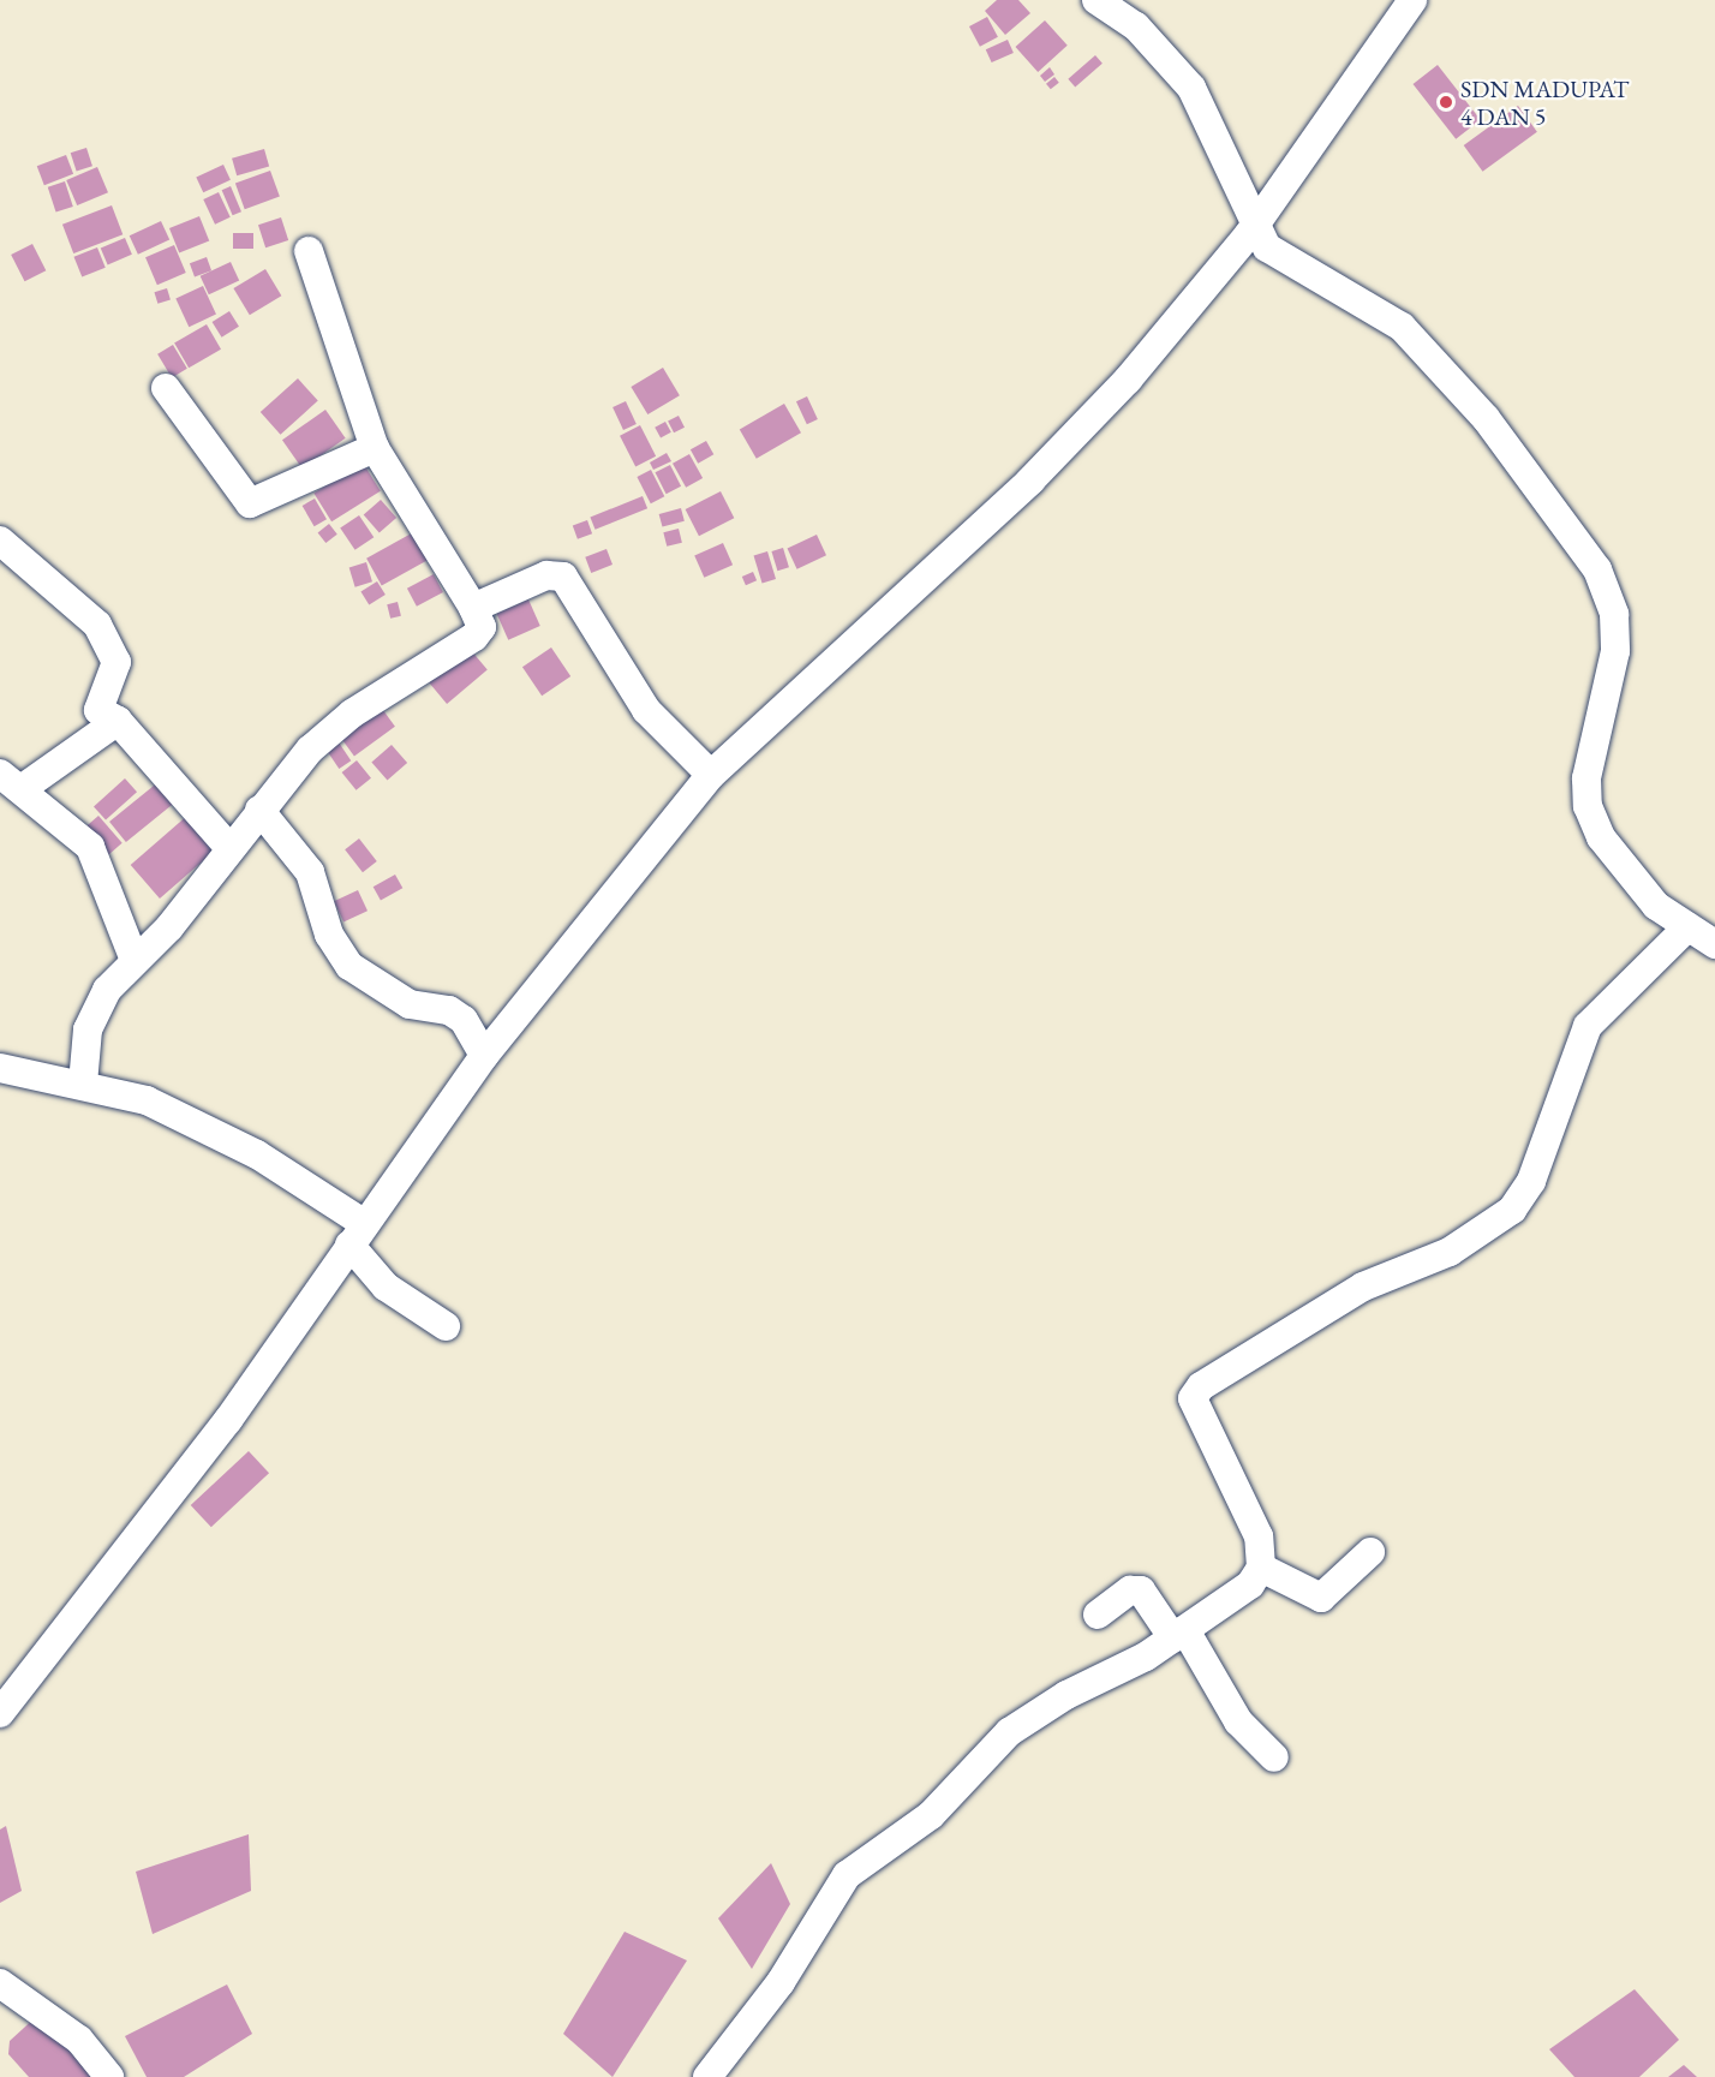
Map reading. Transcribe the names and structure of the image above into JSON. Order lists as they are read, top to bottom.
{
  "places": ["SDN MADUPAT 4 DAN 5"]
}
